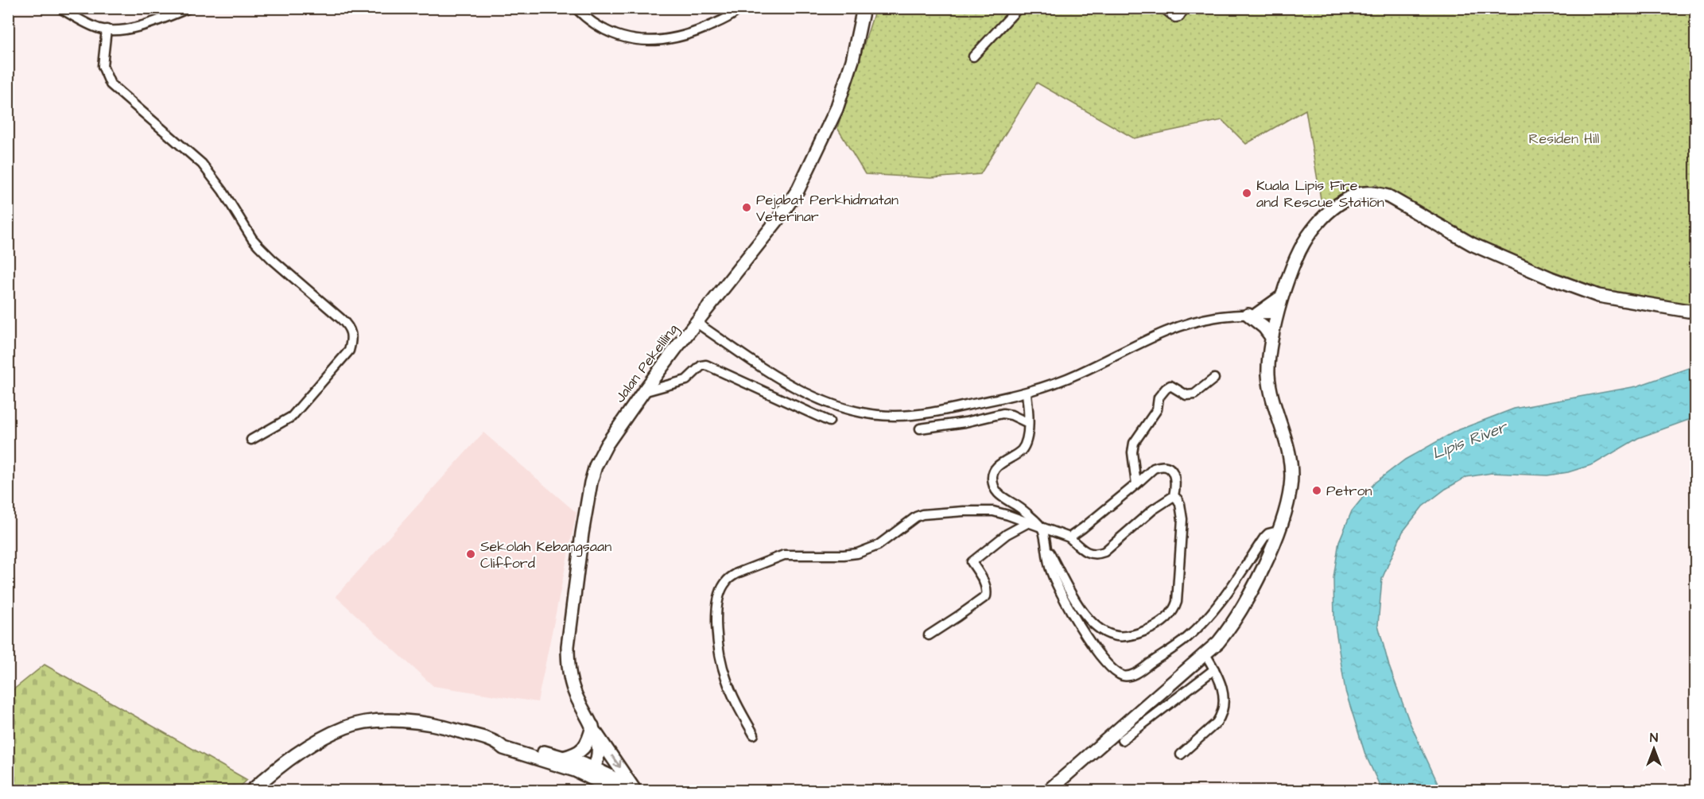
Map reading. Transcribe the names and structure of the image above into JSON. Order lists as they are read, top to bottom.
{
  "streets": {
    "street": ["Jalan Pekeliling"]
  },
  "water": ["Lipis River"],
  "parks": ["Residen Hill"],
  "places": [
    "Kuala Lipis Fire and Rescue Station",
    "Pejabat Perkhidmatan Veterinar",
    "Petron",
    "Sekolah Kebangsaan Clifford"
  ],
  "north": "top"
}
